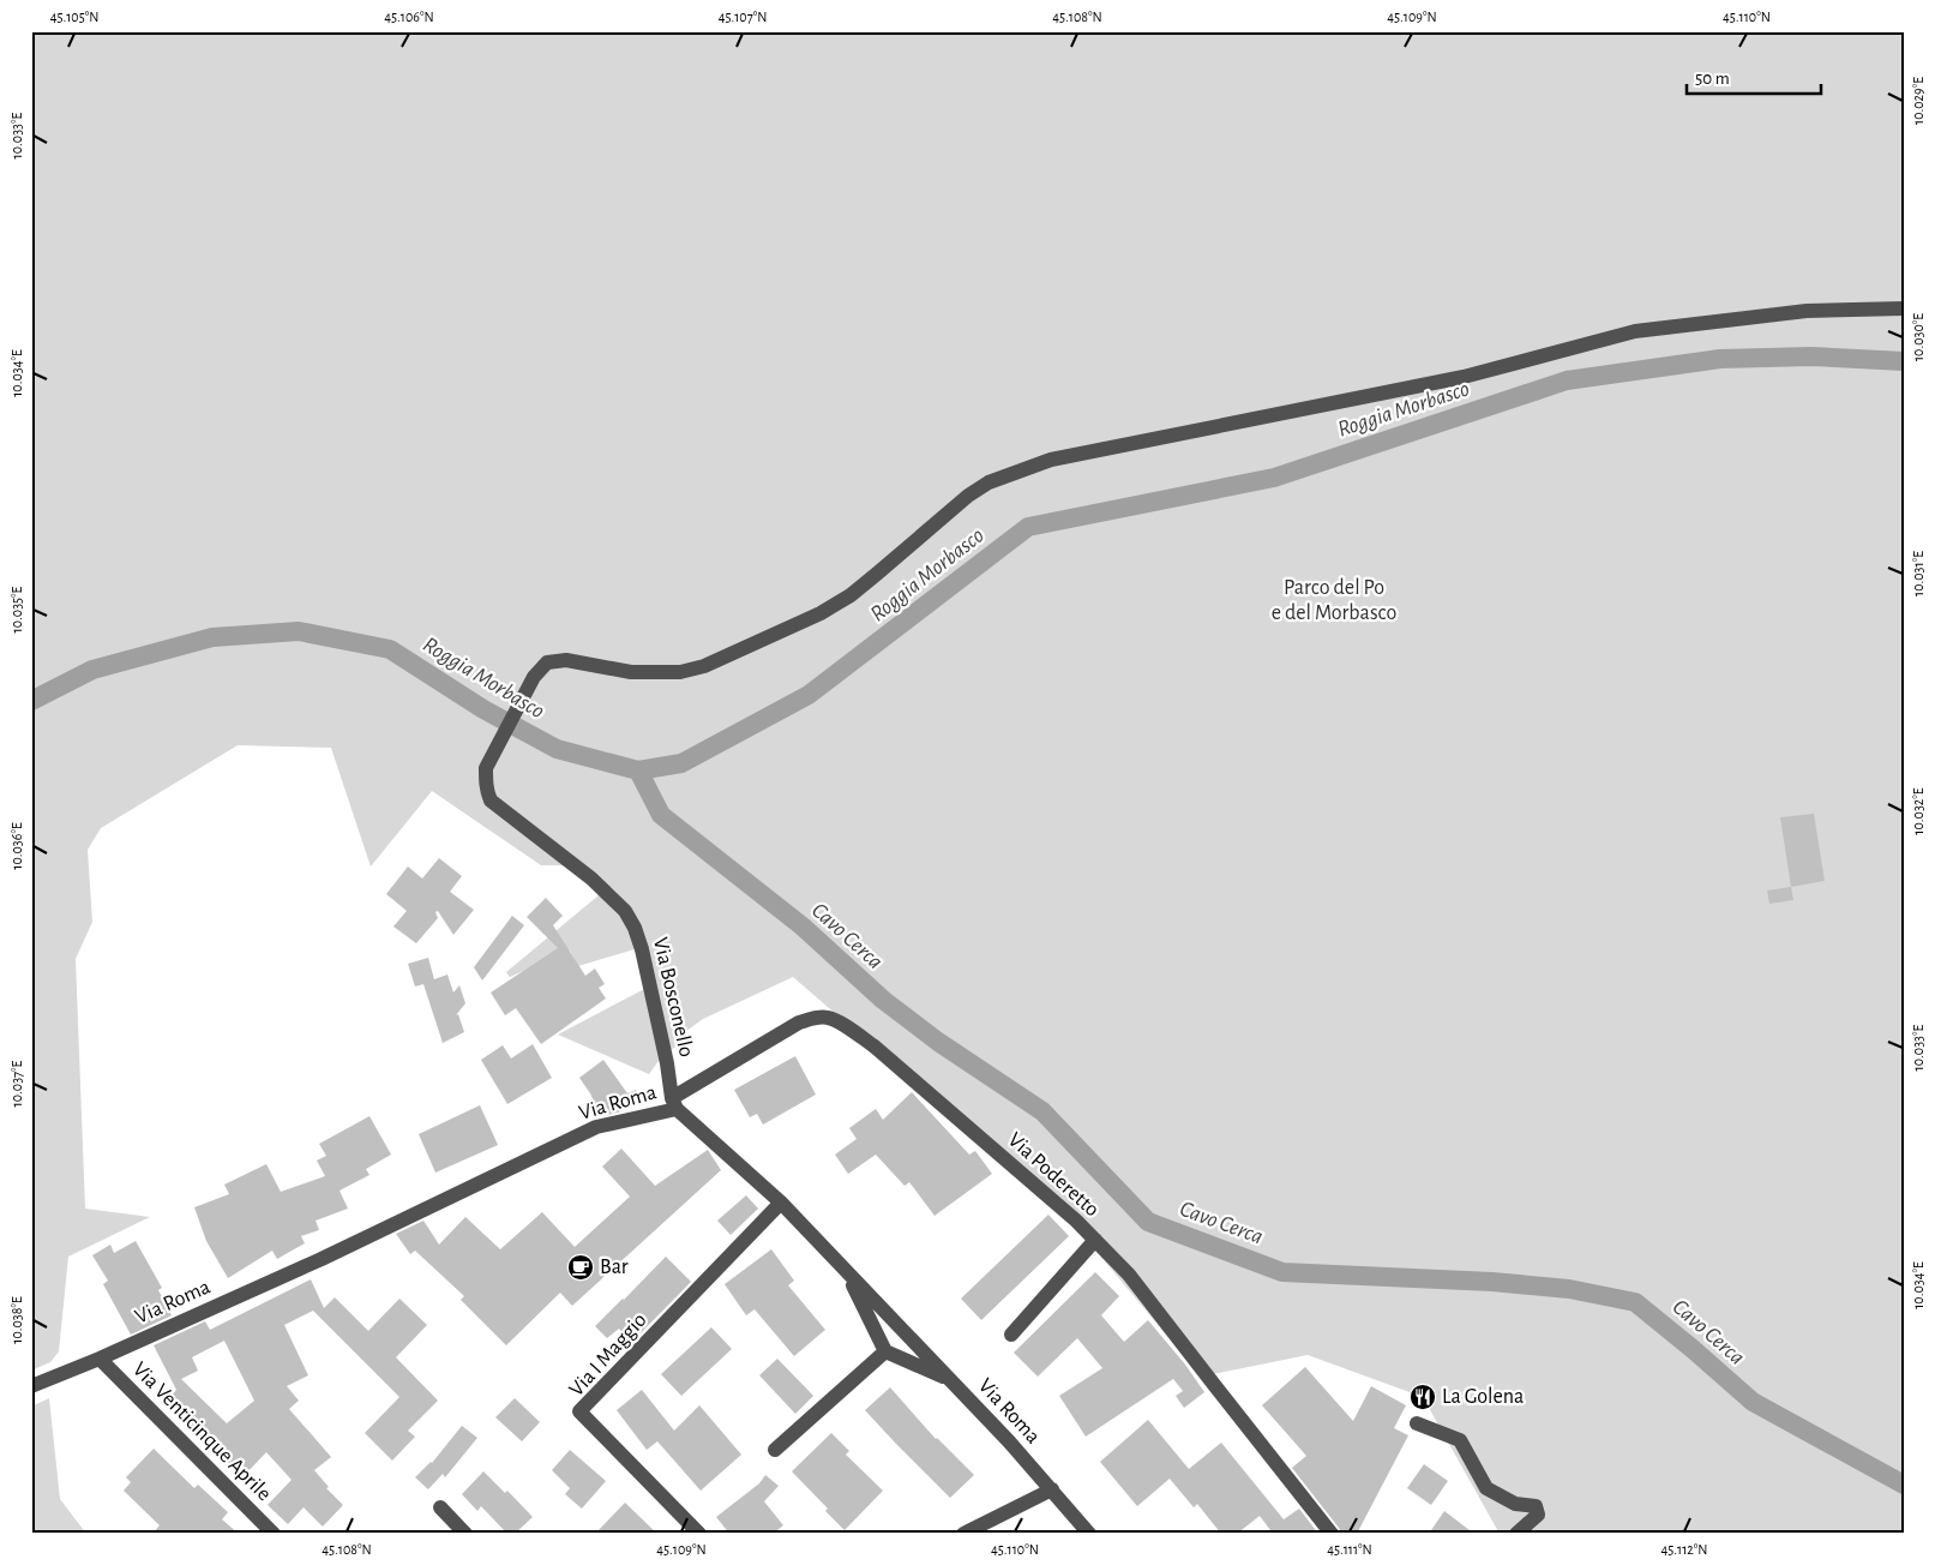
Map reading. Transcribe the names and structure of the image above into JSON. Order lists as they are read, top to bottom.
{
  "streets": {
    "street": [
      "Via Bosconello",
      "Via Roma",
      "Via Poderetto",
      "Via I Maggio",
      "Via Venticinque Aprile"
    ]
  },
  "crossings": [
    ["Via Bosconello", "Via Roma"],
    ["Via Bosconello", "Via Poderetto"],
    ["Via Roma", "Via Poderetto"],
    ["Via Roma", "Via I Maggio"],
    ["Via Roma", "Via Venticinque Aprile"]
  ],
  "water": ["Roggia Morbasco", "Cavo Cerca"],
  "parks": ["Parco del Po e del Morbasco"],
  "places": {
    "cafe": ["Bar"],
    "restaurant": ["La Golena"]
  },
  "scale_bar": "50 m",
  "coordinates": [
    "45.105°N",
    "45.106°N",
    "45.107°N",
    "45.108°N",
    "45.109°N",
    "45.110°N",
    "10.029°E",
    "10.033°E",
    "10.030°E",
    "10.034°E",
    "10.031°E",
    "10.035°E",
    "10.032°E",
    "10.036°E",
    "10.037°E",
    "10.038°E",
    "45.111°N",
    "45.112°N"
  ]
}
